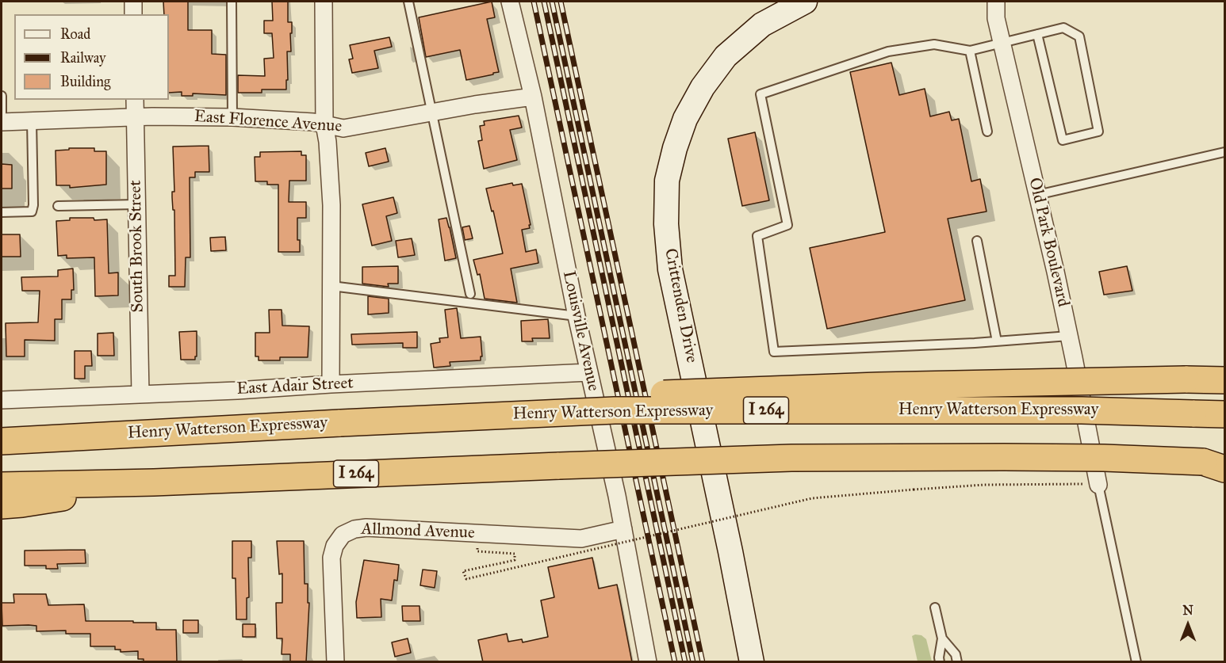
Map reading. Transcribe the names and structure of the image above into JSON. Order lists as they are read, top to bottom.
{
  "streets": {
    "highway": ["I 264", "Henry Watterson Expressway"],
    "main road": ["Crittenden Drive"],
    "street": [
      "East Florence Avenue",
      "Old Park Boulevard",
      "South Brook Street",
      "Louisville Avenue",
      "East Adair Street",
      "Allmond Avenue"
    ]
  },
  "crossings": [
    ["East Florence Avenue", "South Brook Street"],
    ["East Florence Avenue", "Louisville Avenue"],
    ["South Brook Street", "East Adair Street"],
    ["Louisville Avenue", "East Adair Street"],
    ["Louisville Avenue", "Allmond Avenue"]
  ],
  "legend": ["Road", "Railway", "Building"],
  "north": "top"
}
